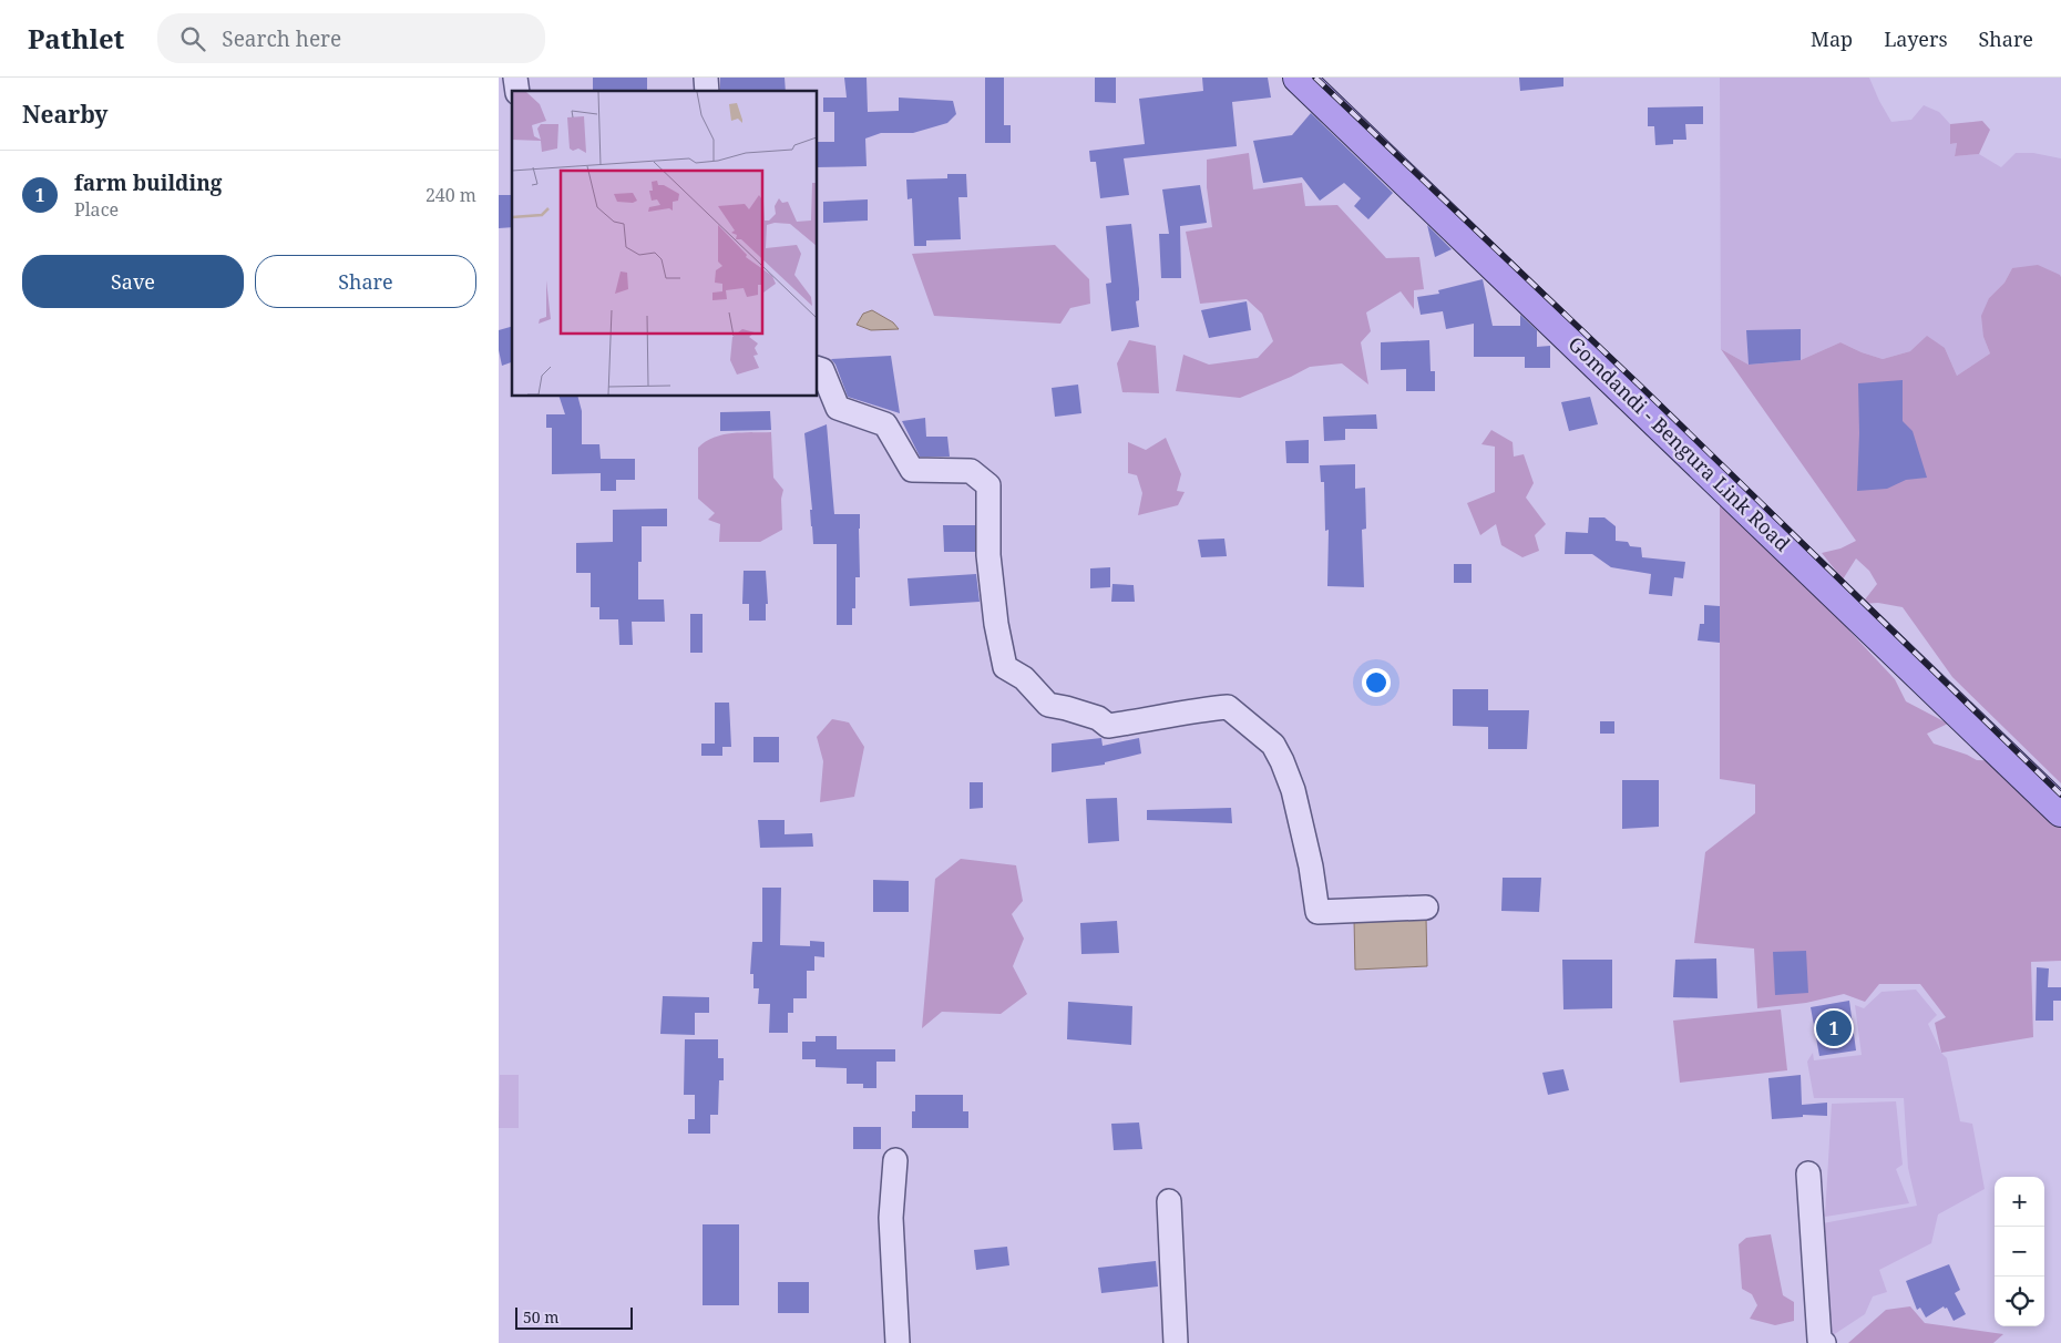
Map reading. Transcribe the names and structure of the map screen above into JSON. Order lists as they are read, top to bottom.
{
  "streets": {
    "main road": ["Gomdandi - Bengura Link Road"]
  },
  "scale_bar": "50 m",
  "page": {
    "header": "Pathlet",
    "search": "Search here",
    "nav": ["Map", "Layers", "Share"],
    "heading": "Nearby",
    "list": [
      {
        "mark": "1",
        "name": "farm building",
        "note": "Place",
        "value": "240 m"
      }
    ],
    "buttons": ["Save", "Share"],
    "pins": "1",
    "map_buttons": ["+", "−"],
    "scale": "50 m"
  }
}
